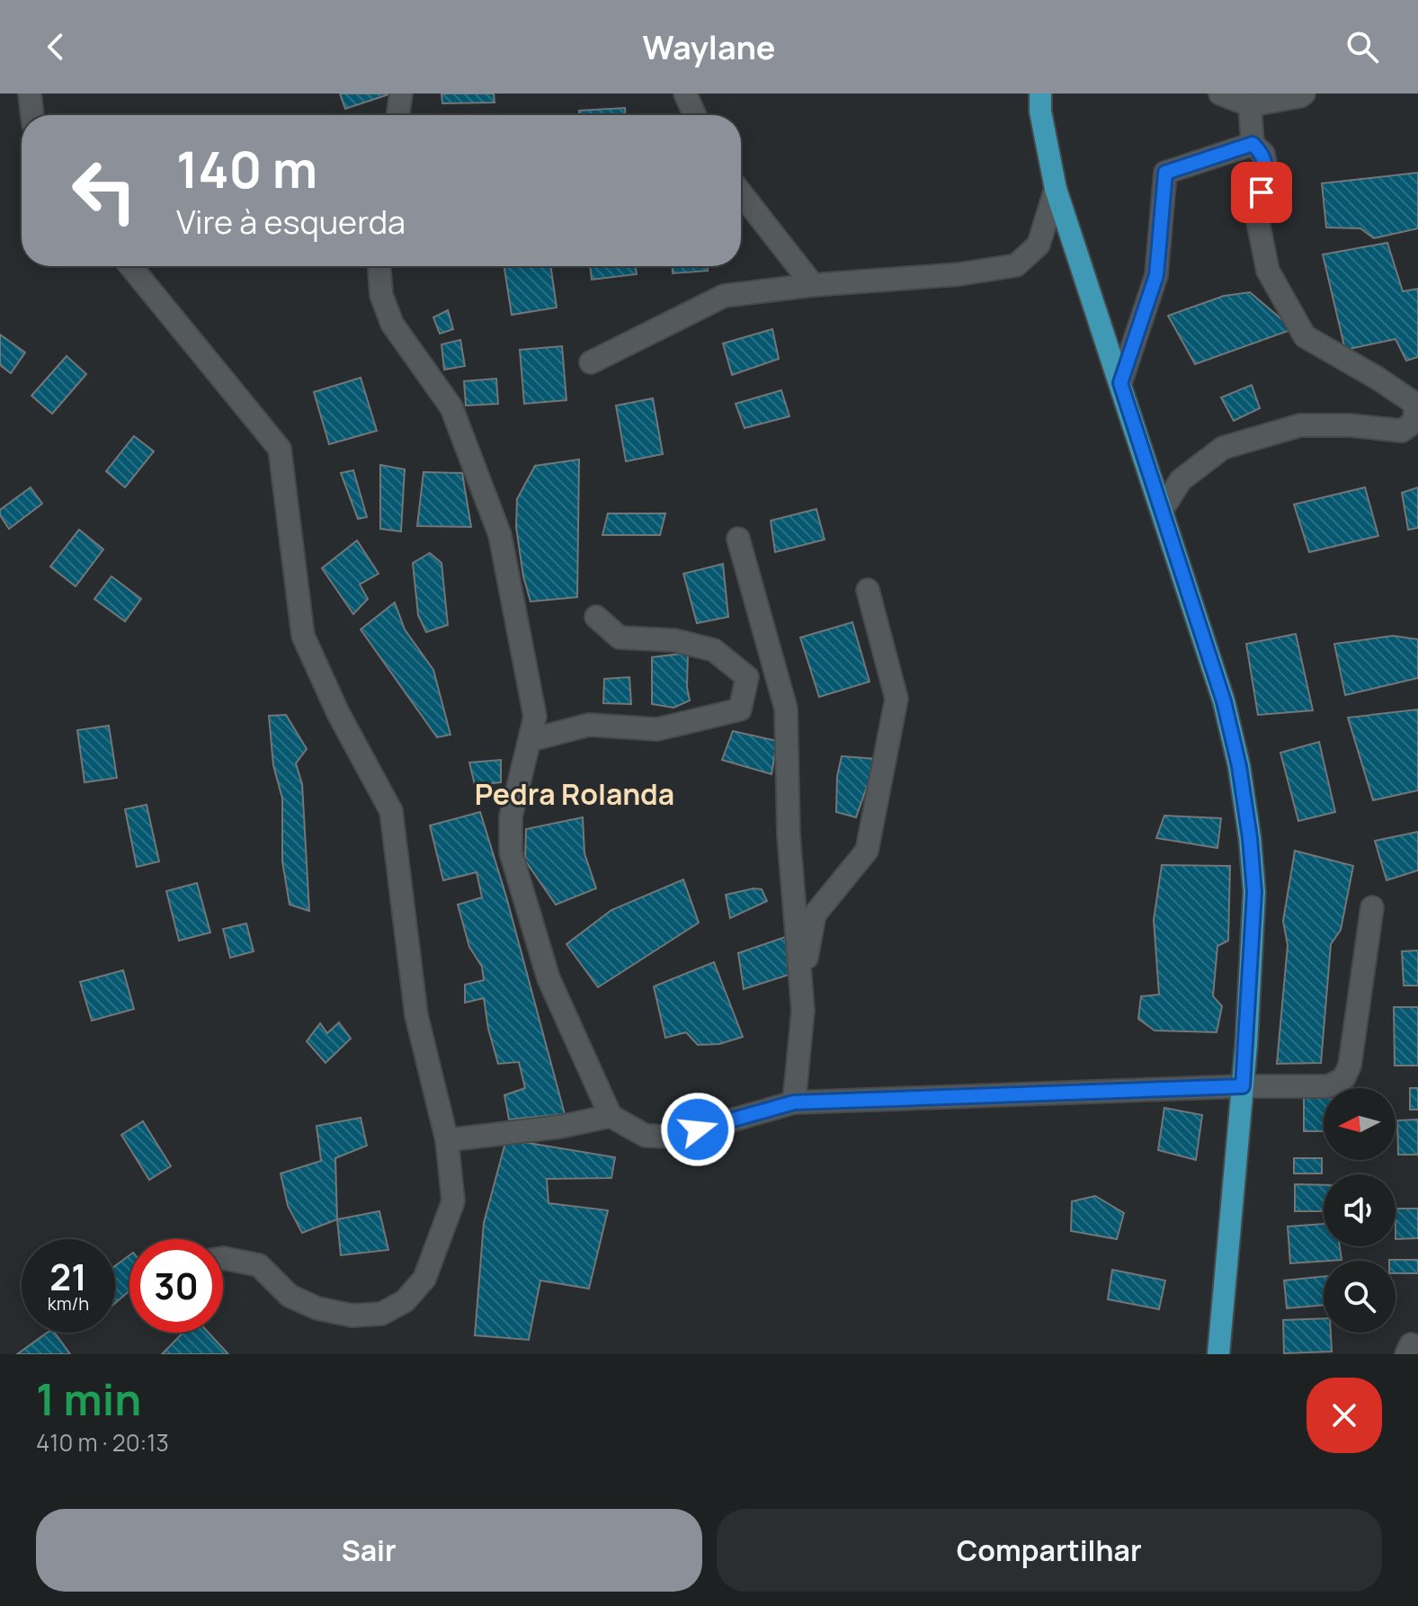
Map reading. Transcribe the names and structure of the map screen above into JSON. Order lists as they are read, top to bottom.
{
  "districts": ["Pedra Rolanda"],
  "north": "left",
  "page": {
    "header": "Waylane",
    "turn": ["140 m", "Vire à esquerda"],
    "speed": "21 km/h",
    "limit": "30",
    "heading": ["1 min", "410 m · 20:13"],
    "buttons": ["Sair", "Compartilhar"]
  }
}
